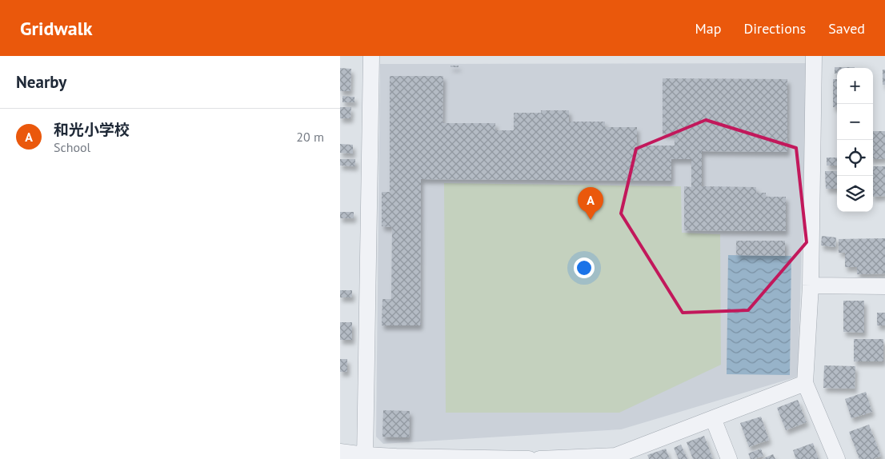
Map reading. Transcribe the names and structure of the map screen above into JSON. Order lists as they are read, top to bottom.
{
  "page": {
    "header": "Gridwalk",
    "nav": ["Map", "Directions", "Saved"],
    "heading": "Nearby",
    "map_buttons": ["+", "−"],
    "list": [
      {
        "mark": "A",
        "name": "和光小学校",
        "note": "School",
        "value": "20 m"
      }
    ],
    "pins": "A"
  }
}
